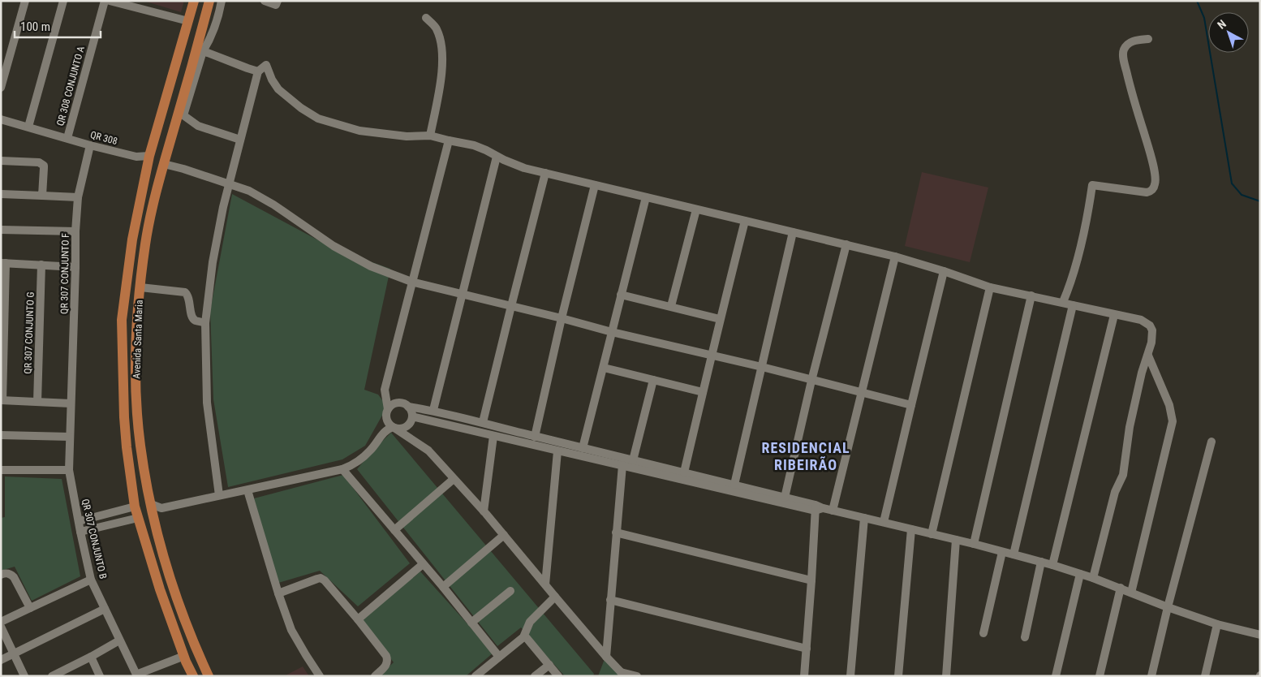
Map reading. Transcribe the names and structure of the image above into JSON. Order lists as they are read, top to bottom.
{
  "streets": {
    "main road": ["Avenida Santa Maria"],
    "street": [
      "QR 308 CONJUNTO A",
      "QR 308",
      "QR 307 CONJUNTO F",
      "QR 307 CONJUNTO G",
      "QR 307 CONJUNTO B"
    ]
  },
  "crossings": [
    ["QR 308 CONJUNTO A", "QR 308"],
    ["QR 308", "QR 307 CONJUNTO F"],
    ["QR 308", "Avenida Santa Maria"],
    ["QR 307 CONJUNTO F", "QR 307 CONJUNTO B"]
  ],
  "districts": ["RESIDENCIAL RIBEIRÃO"],
  "scale_bar": "100 m",
  "north": "top left"
}
